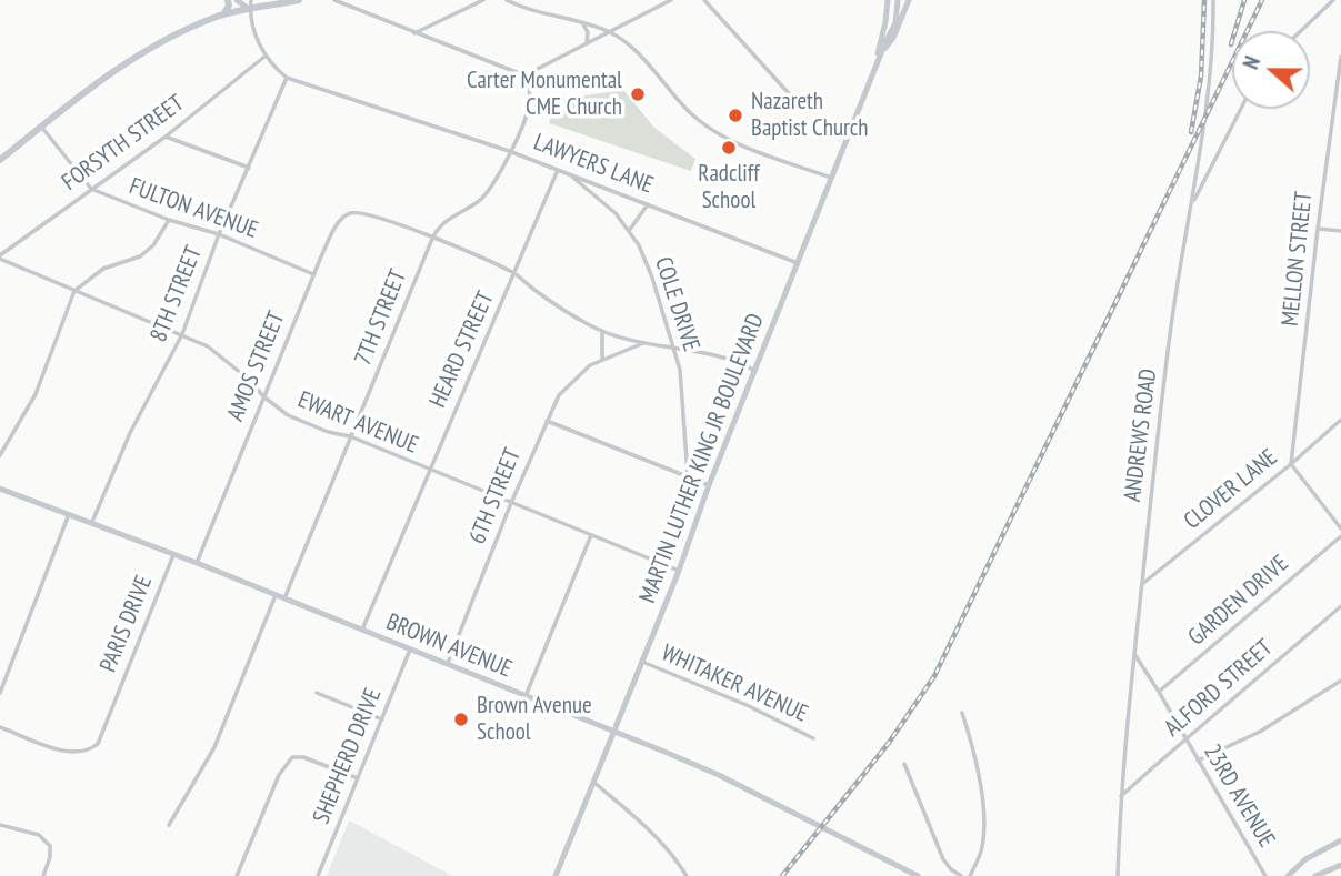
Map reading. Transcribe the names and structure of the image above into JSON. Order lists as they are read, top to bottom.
{
  "streets": {
    "main road": ["MARTIN LUTHER KING JR BOULEVARD", "BROWN AVENUE"],
    "street": [
      "FORSYTH STREET",
      "LAWYERS LANE",
      "FULTON AVENUE",
      "MELLON STREET",
      "8TH STREET",
      "COLE DRIVE",
      "7TH STREET",
      "HEARD STREET",
      "AMOS STREET",
      "EWART AVENUE",
      "ANDREWS ROAD",
      "CLOVER LANE",
      "6TH STREET",
      "GARDEN DRIVE",
      "PARIS DRIVE",
      "WHITAKER AVENUE",
      "ALFORD STREET",
      "SHEPHERD DRIVE",
      "23RD AVENUE"
    ]
  },
  "crossings": [
    ["FORSYTH STREET", "LAWYERS LANE"],
    ["FORSYTH STREET", "FULTON AVENUE"],
    ["FORSYTH STREET", "EWART AVENUE"],
    ["LAWYERS LANE", "8TH STREET"],
    ["LAWYERS LANE", "COLE DRIVE"],
    ["LAWYERS LANE", "7TH STREET"],
    ["LAWYERS LANE", "HEARD STREET"],
    ["LAWYERS LANE", "MARTIN LUTHER KING JR BOULEVARD"],
    ["FULTON AVENUE", "8TH STREET"],
    ["FULTON AVENUE", "AMOS STREET"],
    ["MELLON STREET", "CLOVER LANE"],
    ["8TH STREET", "EWART AVENUE"],
    ["8TH STREET", "BROWN AVENUE"],
    ["7TH STREET", "AMOS STREET"],
    ["7TH STREET", "EWART AVENUE"],
    ["7TH STREET", "BROWN AVENUE"],
    ["HEARD STREET", "EWART AVENUE"],
    ["HEARD STREET", "BROWN AVENUE"],
    ["AMOS STREET", "EWART AVENUE"],
    ["AMOS STREET", "BROWN AVENUE"],
    ["EWART AVENUE", "MARTIN LUTHER KING JR BOULEVARD"],
    ["EWART AVENUE", "6TH STREET"],
    ["ANDREWS ROAD", "CLOVER LANE"],
    ["ANDREWS ROAD", "ALFORD STREET"],
    ["ANDREWS ROAD", "23RD AVENUE"],
    ["MARTIN LUTHER KING JR BOULEVARD", "BROWN AVENUE"],
    ["MARTIN LUTHER KING JR BOULEVARD", "WHITAKER AVENUE"],
    ["6TH STREET", "BROWN AVENUE"],
    ["GARDEN DRIVE", "23RD AVENUE"],
    ["PARIS DRIVE", "BROWN AVENUE"],
    ["BROWN AVENUE", "SHEPHERD DRIVE"],
    ["ALFORD STREET", "23RD AVENUE"]
  ],
  "places": [
    "Carter Monumental CME Church",
    "Nazareth Baptist Church",
    "Radcliff School",
    "Brown Avenue School"
  ],
  "north": "left"
}
